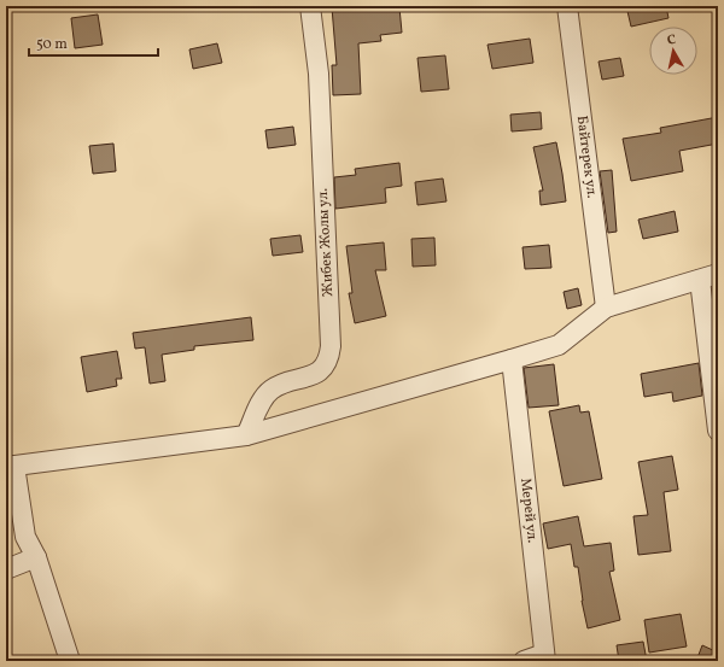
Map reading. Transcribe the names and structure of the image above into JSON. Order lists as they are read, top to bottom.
{
  "streets": {
    "street": ["Байтерек ул.", "Жибек Жолы ул.", "Мерей ул."]
  },
  "scale_bar": "50 m",
  "north": "top"
}
